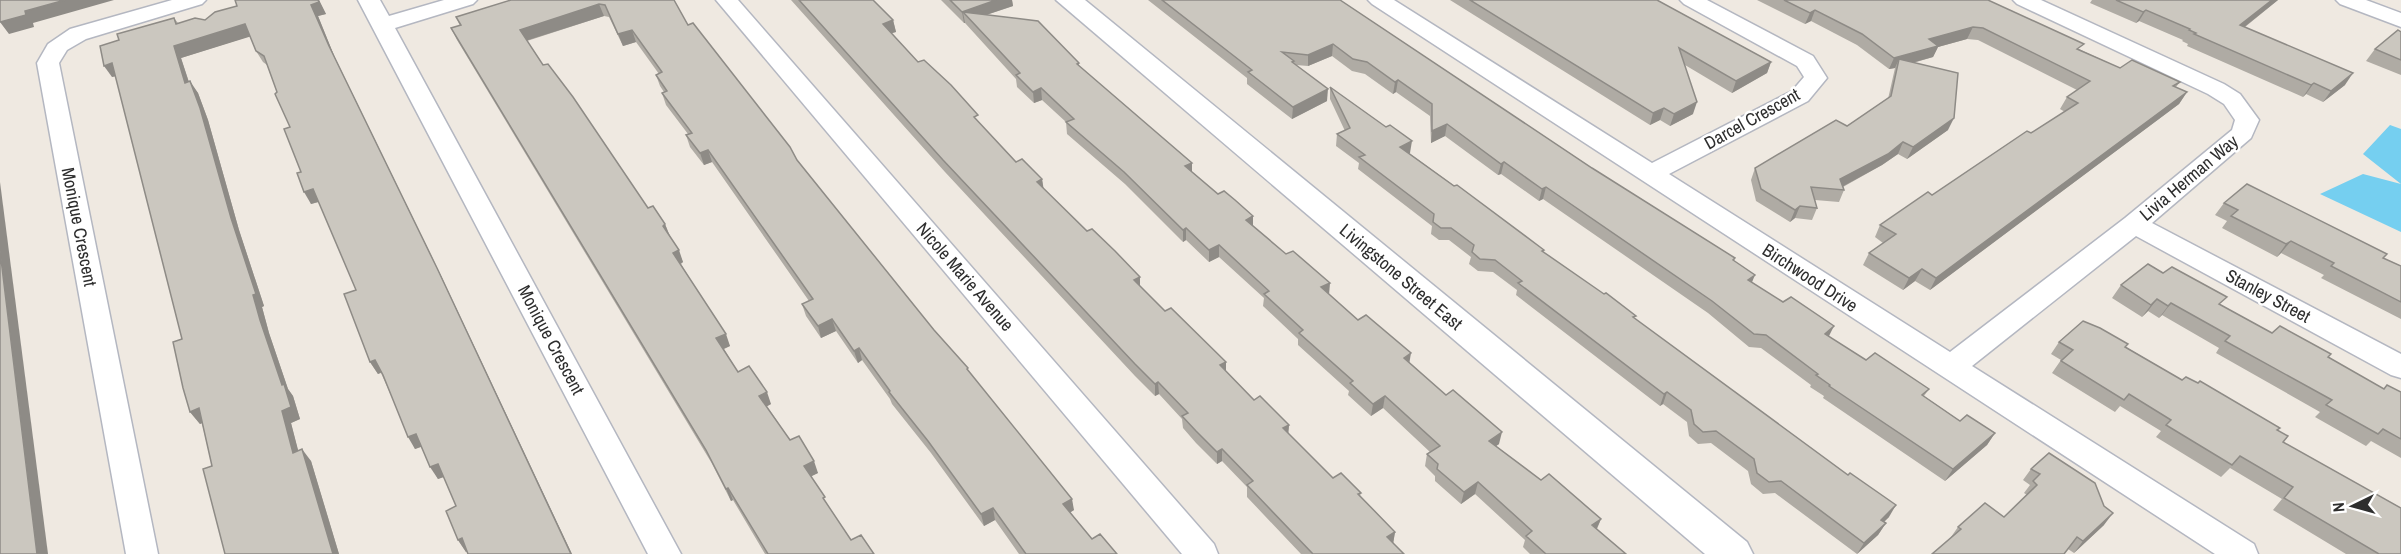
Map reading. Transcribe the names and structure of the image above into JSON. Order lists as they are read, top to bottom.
{
  "streets": {
    "street": [
      "Darcel Crescent",
      "Livia Herman Way",
      "Monique Crescent",
      "Nicole Marie Avenue",
      "Livingstone Street East",
      "Birchwood Drive",
      "Stanley Street"
    ]
  },
  "crossings": [
    ["Darcel Crescent", "Birchwood Drive"],
    ["Livia Herman Way", "Birchwood Drive"],
    ["Livia Herman Way", "Stanley Street"]
  ],
  "north": "left"
}
